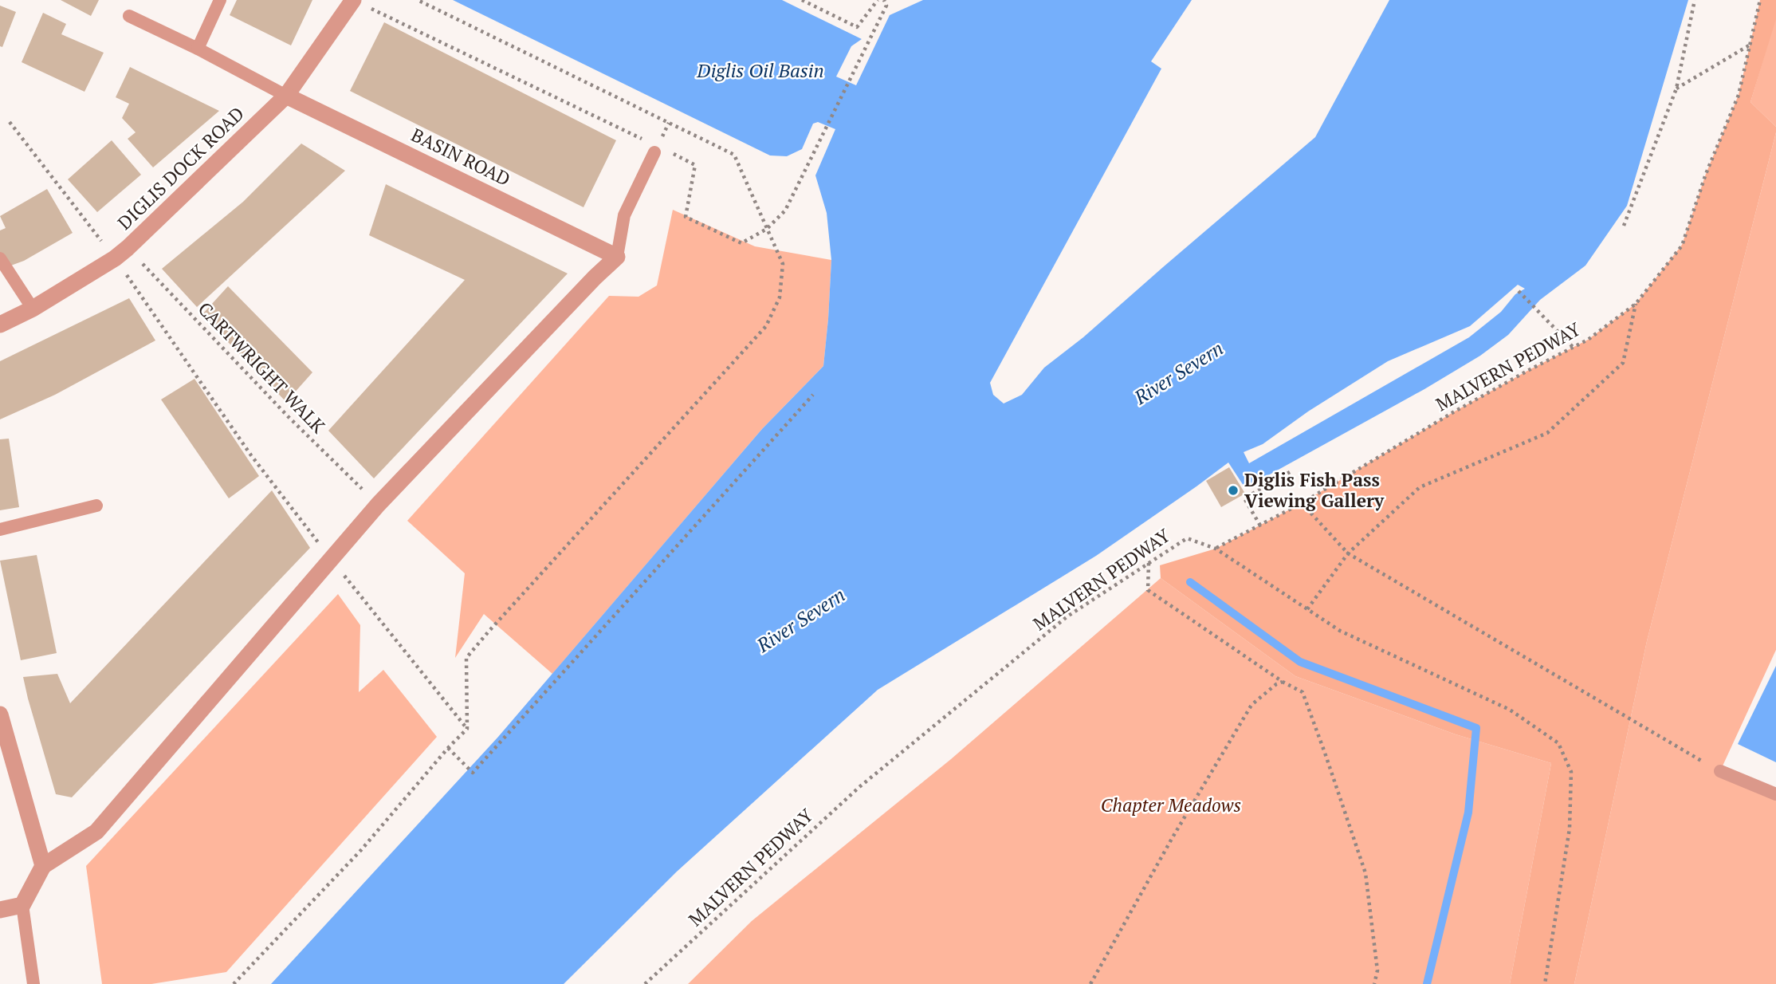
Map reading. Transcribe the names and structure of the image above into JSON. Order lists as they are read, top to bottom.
{
  "streets": {
    "street": ["BASIN ROAD", "DIGLIS DOCK ROAD"],
    "path": ["MALVERN PEDWAY", "CARTWRIGHT WALK"]
  },
  "crossings": [
    ["BASIN ROAD", "DIGLIS DOCK ROAD"],
    ["DIGLIS DOCK ROAD", "CARTWRIGHT WALK"]
  ],
  "water": ["Diglis Oil Basin", "River Severn"],
  "parks": ["Chapter Meadows"],
  "places": ["Diglis Fish Pass Viewing Gallery"]
}
